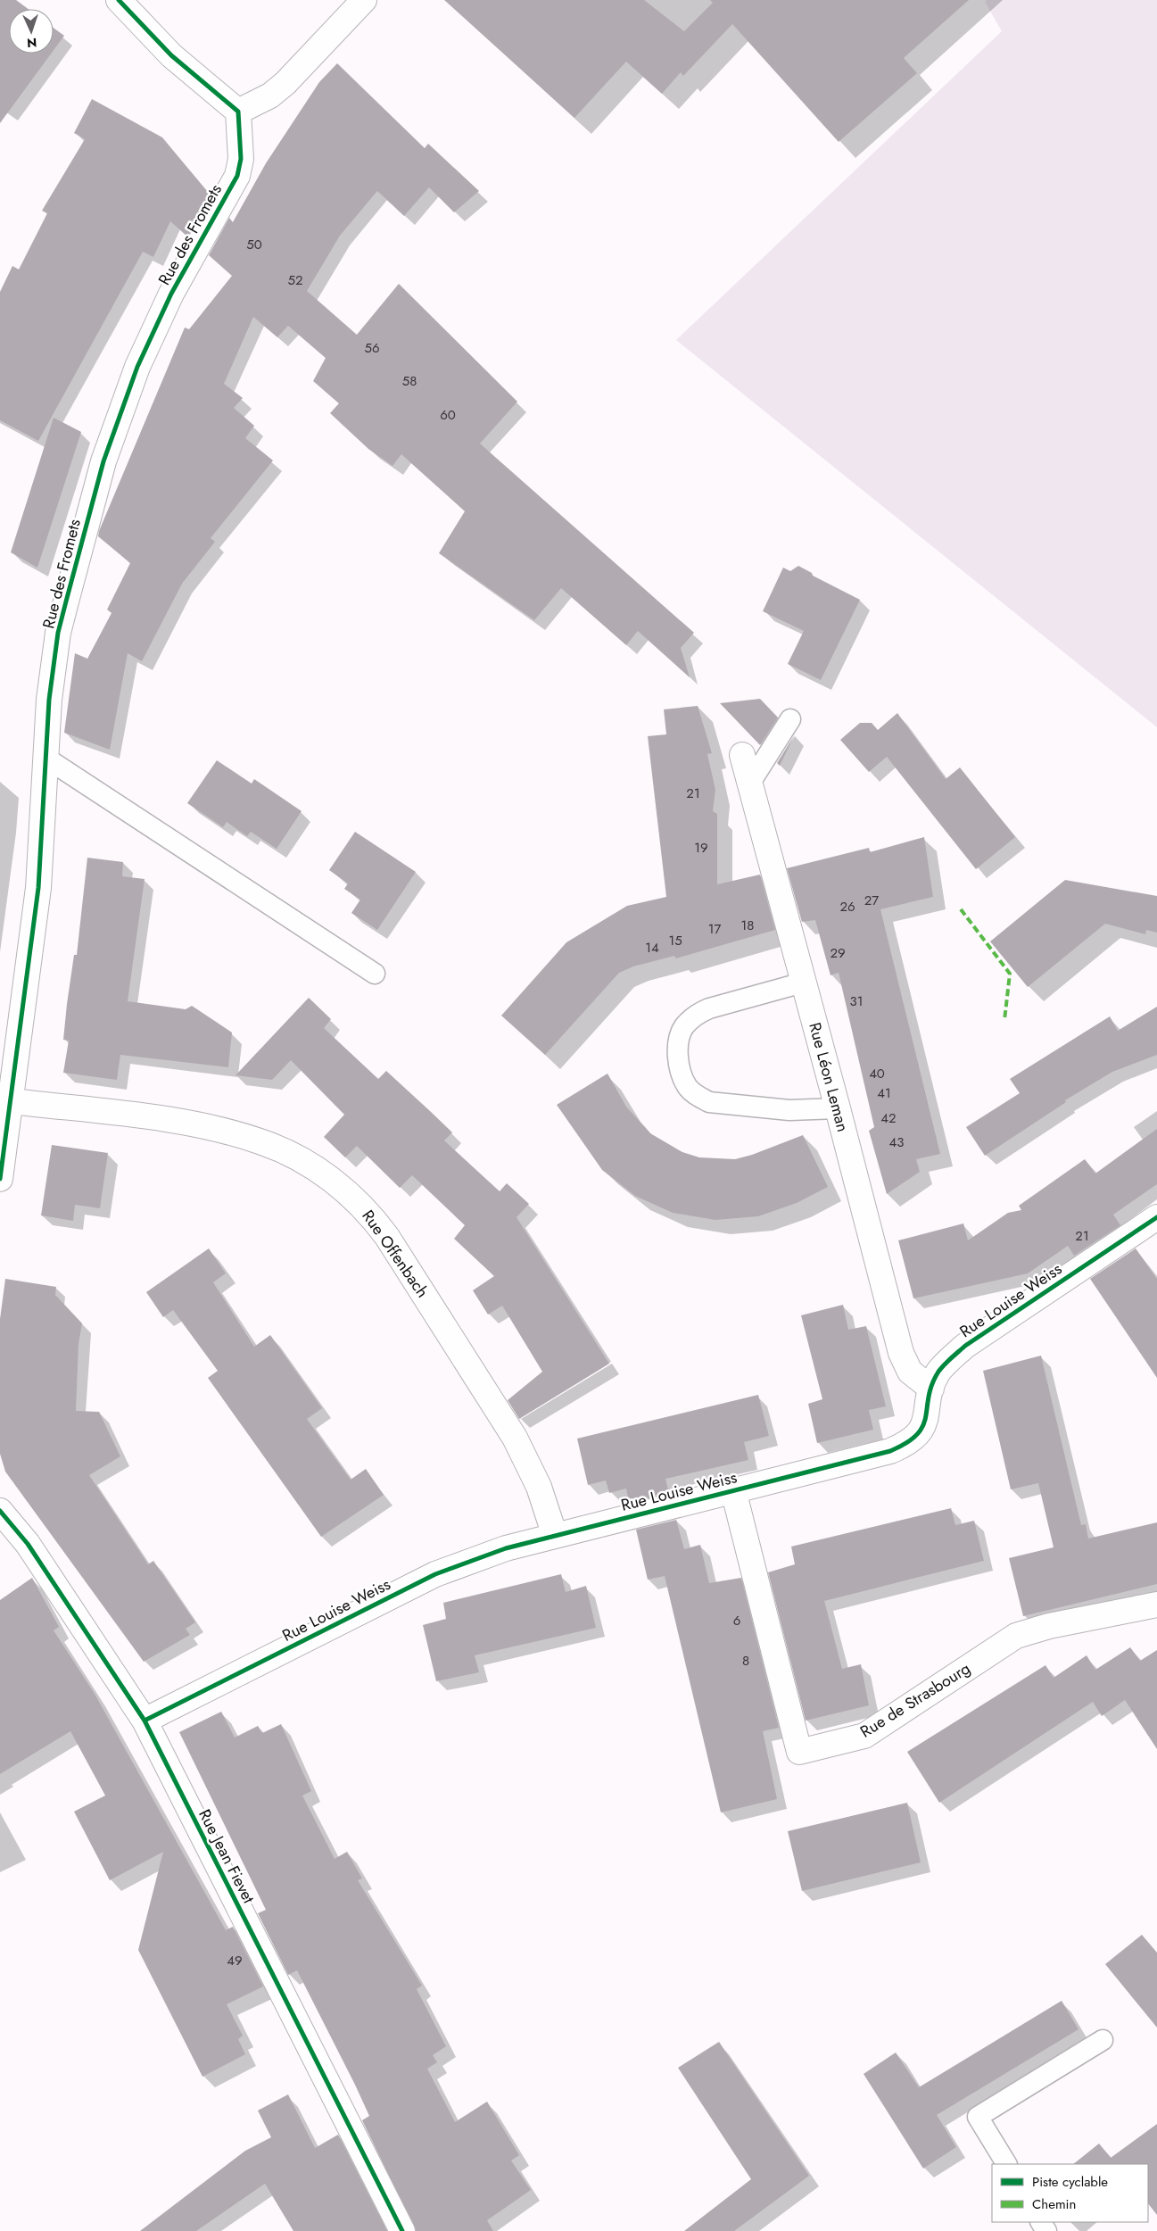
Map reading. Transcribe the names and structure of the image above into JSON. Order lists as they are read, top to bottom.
{
  "streets": {
    "street": [
      "Rue des Fromets",
      "Rue Léon Leman",
      "Rue Offenbach",
      "Rue Louise Weiss",
      "Rue de Strasbourg",
      "Rue Jean Fievet"
    ]
  },
  "crossings": [
    ["Rue des Fromets", "Rue Offenbach"],
    ["Rue Léon Leman", "Rue Louise Weiss"],
    ["Rue Offenbach", "Rue Louise Weiss"],
    ["Rue Louise Weiss", "Rue de Strasbourg"],
    ["Rue Louise Weiss", "Rue Jean Fievet"]
  ],
  "house_numbers": [
    "50",
    "52",
    "56",
    "58",
    "60",
    "21",
    "19",
    "27",
    "26",
    "18",
    "17",
    "15",
    "14",
    "29",
    "31",
    "40",
    "41",
    "42",
    "43",
    "21",
    "6",
    "8",
    "49"
  ],
  "legend": ["Piste cyclable", "Chemin"],
  "north": "bottom"
}
